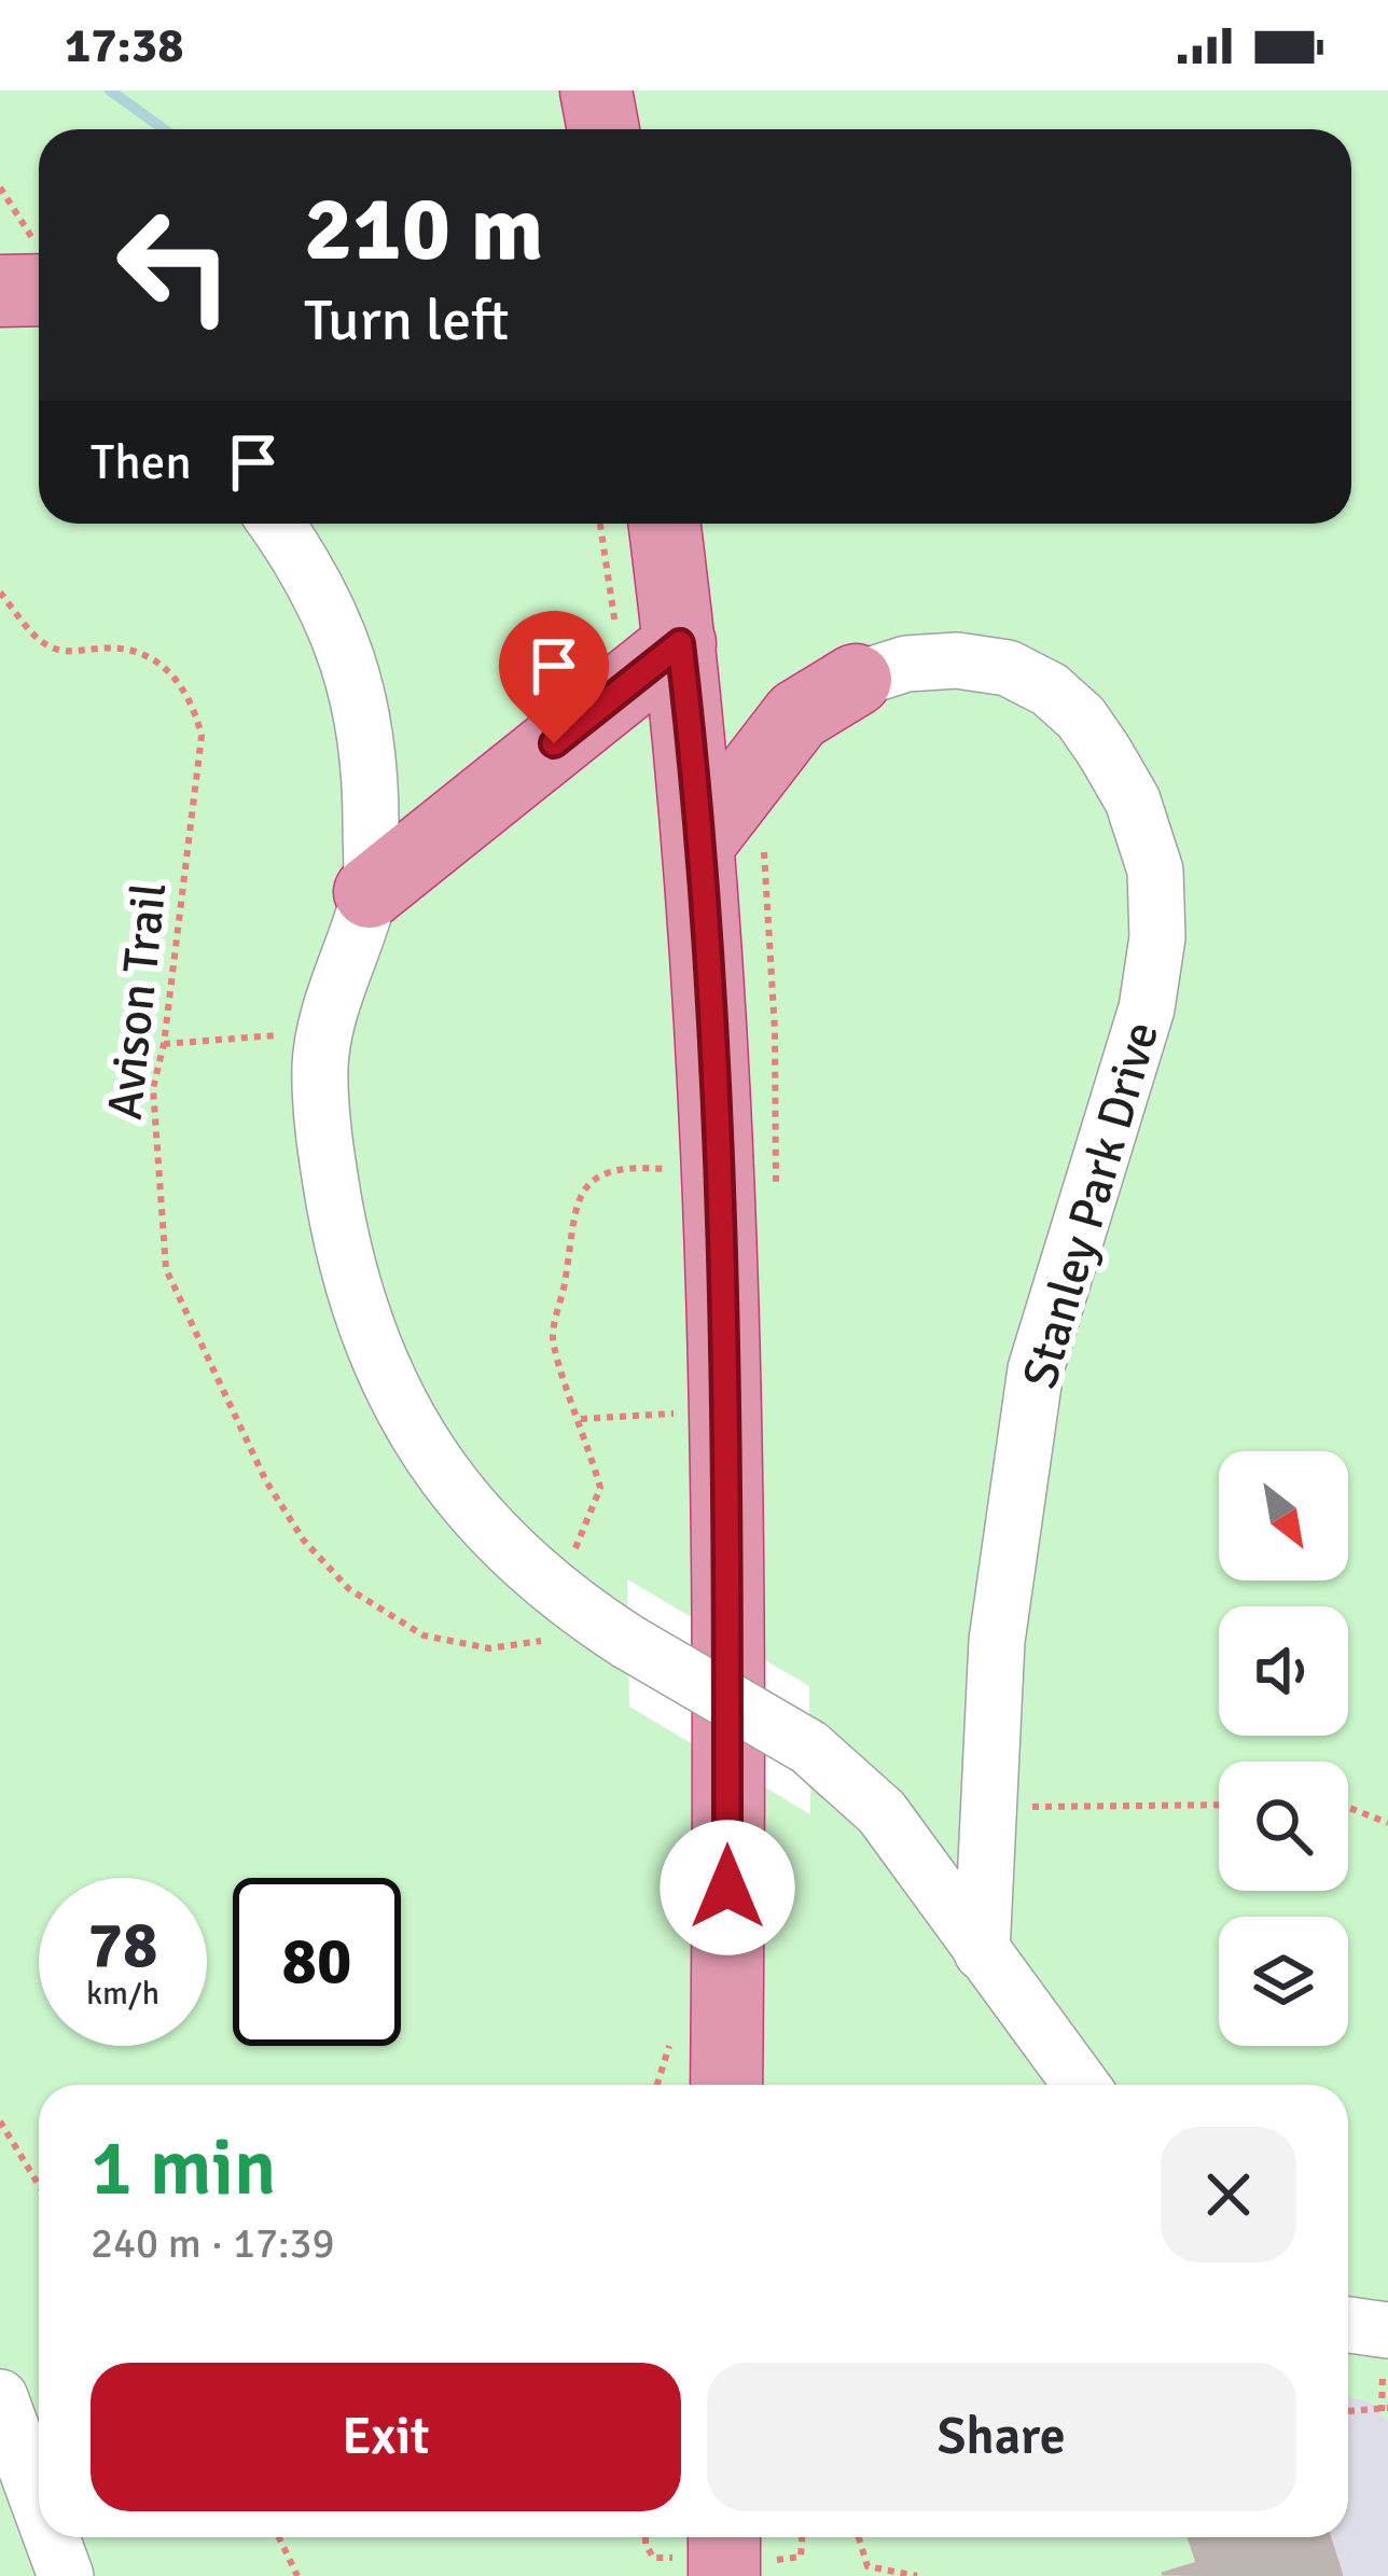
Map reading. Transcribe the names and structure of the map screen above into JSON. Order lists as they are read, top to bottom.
{
  "streets": {
    "street": ["Stanley Park Drive"],
    "path": ["Avison Trail"]
  },
  "north": "bottom right",
  "page": {
    "status": "17:38",
    "turn": ["210 m", "Turn left"],
    "then": "Then",
    "speed": "78 km/h",
    "limit": "80",
    "heading": ["1 min", "240 m · 17:39"],
    "buttons": ["Exit", "Share"]
  }
}
